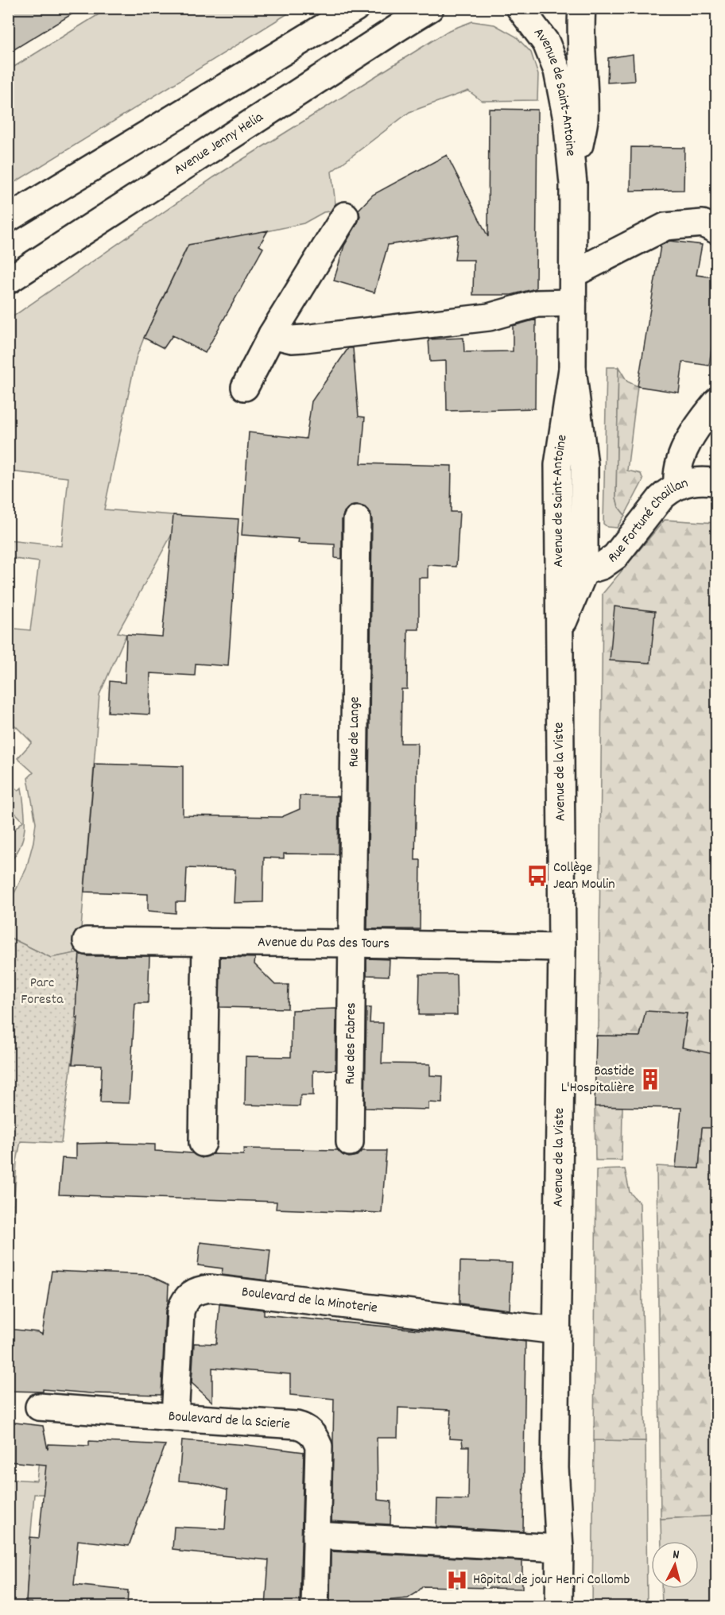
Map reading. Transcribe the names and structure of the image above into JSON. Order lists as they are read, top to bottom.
{
  "streets": {
    "street": [
      "Avenue de Saint-Antoine",
      "Avenue Jenny Helia",
      "Rue Fortuné Chaillan",
      "Rue de Lange",
      "Avenue de la Viste",
      "Avenue du Pas des Tours",
      "Rue des Fabres",
      "Boulevard de la Minoterie",
      "Boulevard de la Scierie"
    ]
  },
  "crossings": [
    ["Avenue de Saint-Antoine", "Rue Fortuné Chaillan"],
    ["Avenue de Saint-Antoine", "Avenue de la Viste"],
    ["Rue Fortuné Chaillan", "Avenue de la Viste"],
    ["Rue de Lange", "Avenue du Pas des Tours"],
    ["Rue de Lange", "Rue des Fabres"],
    ["Avenue de la Viste", "Avenue du Pas des Tours"],
    ["Avenue de la Viste", "Boulevard de la Minoterie"],
    ["Avenue du Pas des Tours", "Rue des Fabres"],
    ["Boulevard de la Minoterie", "Boulevard de la Scierie"]
  ],
  "parks": ["Parc Foresta"],
  "places": {
    "bus stop": ["Collège Jean Moulin"],
    "building": ["Bastide L'Hospitalière"],
    "hospital": ["Hôpital de jour Henri Collomb"]
  },
  "north": "top"
}
